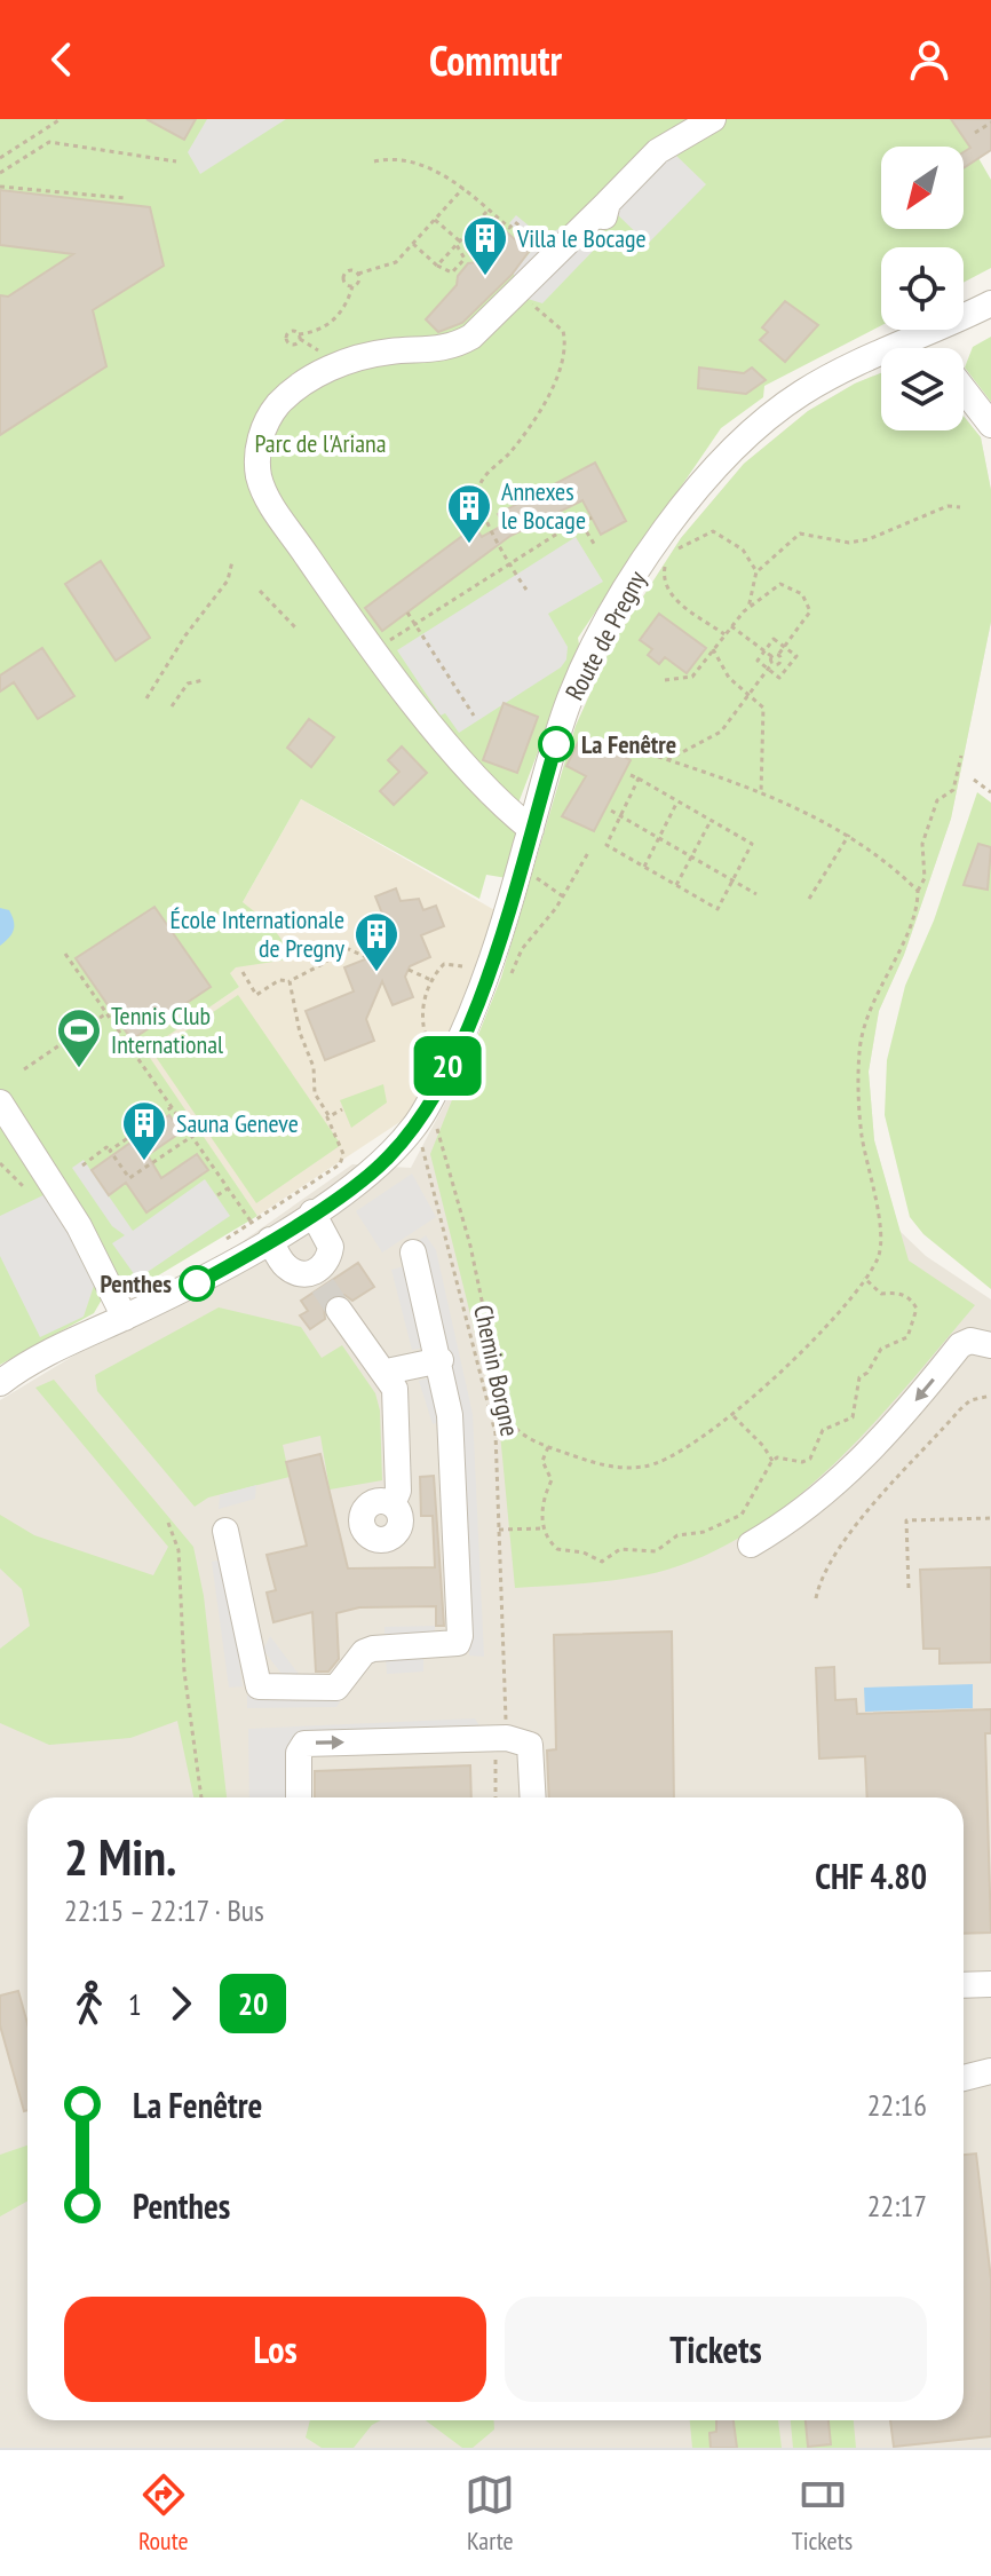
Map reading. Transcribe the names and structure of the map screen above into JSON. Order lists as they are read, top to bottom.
{
  "streets": {
    "street": ["Route de Pregny"],
    "path": ["Chemin Borgne"]
  },
  "crossings": [
    ["Route de Pregny", "Chemin Borgne"]
  ],
  "parks": ["Parc de l'Ariana"],
  "places": {
    "building": [
      "Villa le Bocage",
      "Annexes le Bocage",
      "École Internationale de Pregny",
      "Sauna Geneve"
    ],
    "other": ["La Fenêtre", "Penthes"],
    "sports": ["Tennis Club International"]
  },
  "lines": ["bus line 20"],
  "north": "bottom left",
  "page": {
    "header": "Commutr",
    "on_map": "20",
    "heading": ["2 Min.", "22:15 – 22:17 · Bus", "CHF 4.80"],
    "legs": ["1", "20"],
    "list": [
      {
        "name": "La Fenêtre",
        "value": "22:16"
      },
      {
        "name": "Penthes",
        "value": "22:17"
      }
    ],
    "buttons": ["Los", "Tickets"],
    "tabs": ["Route", "Karte", "Tickets"]
  }
}
